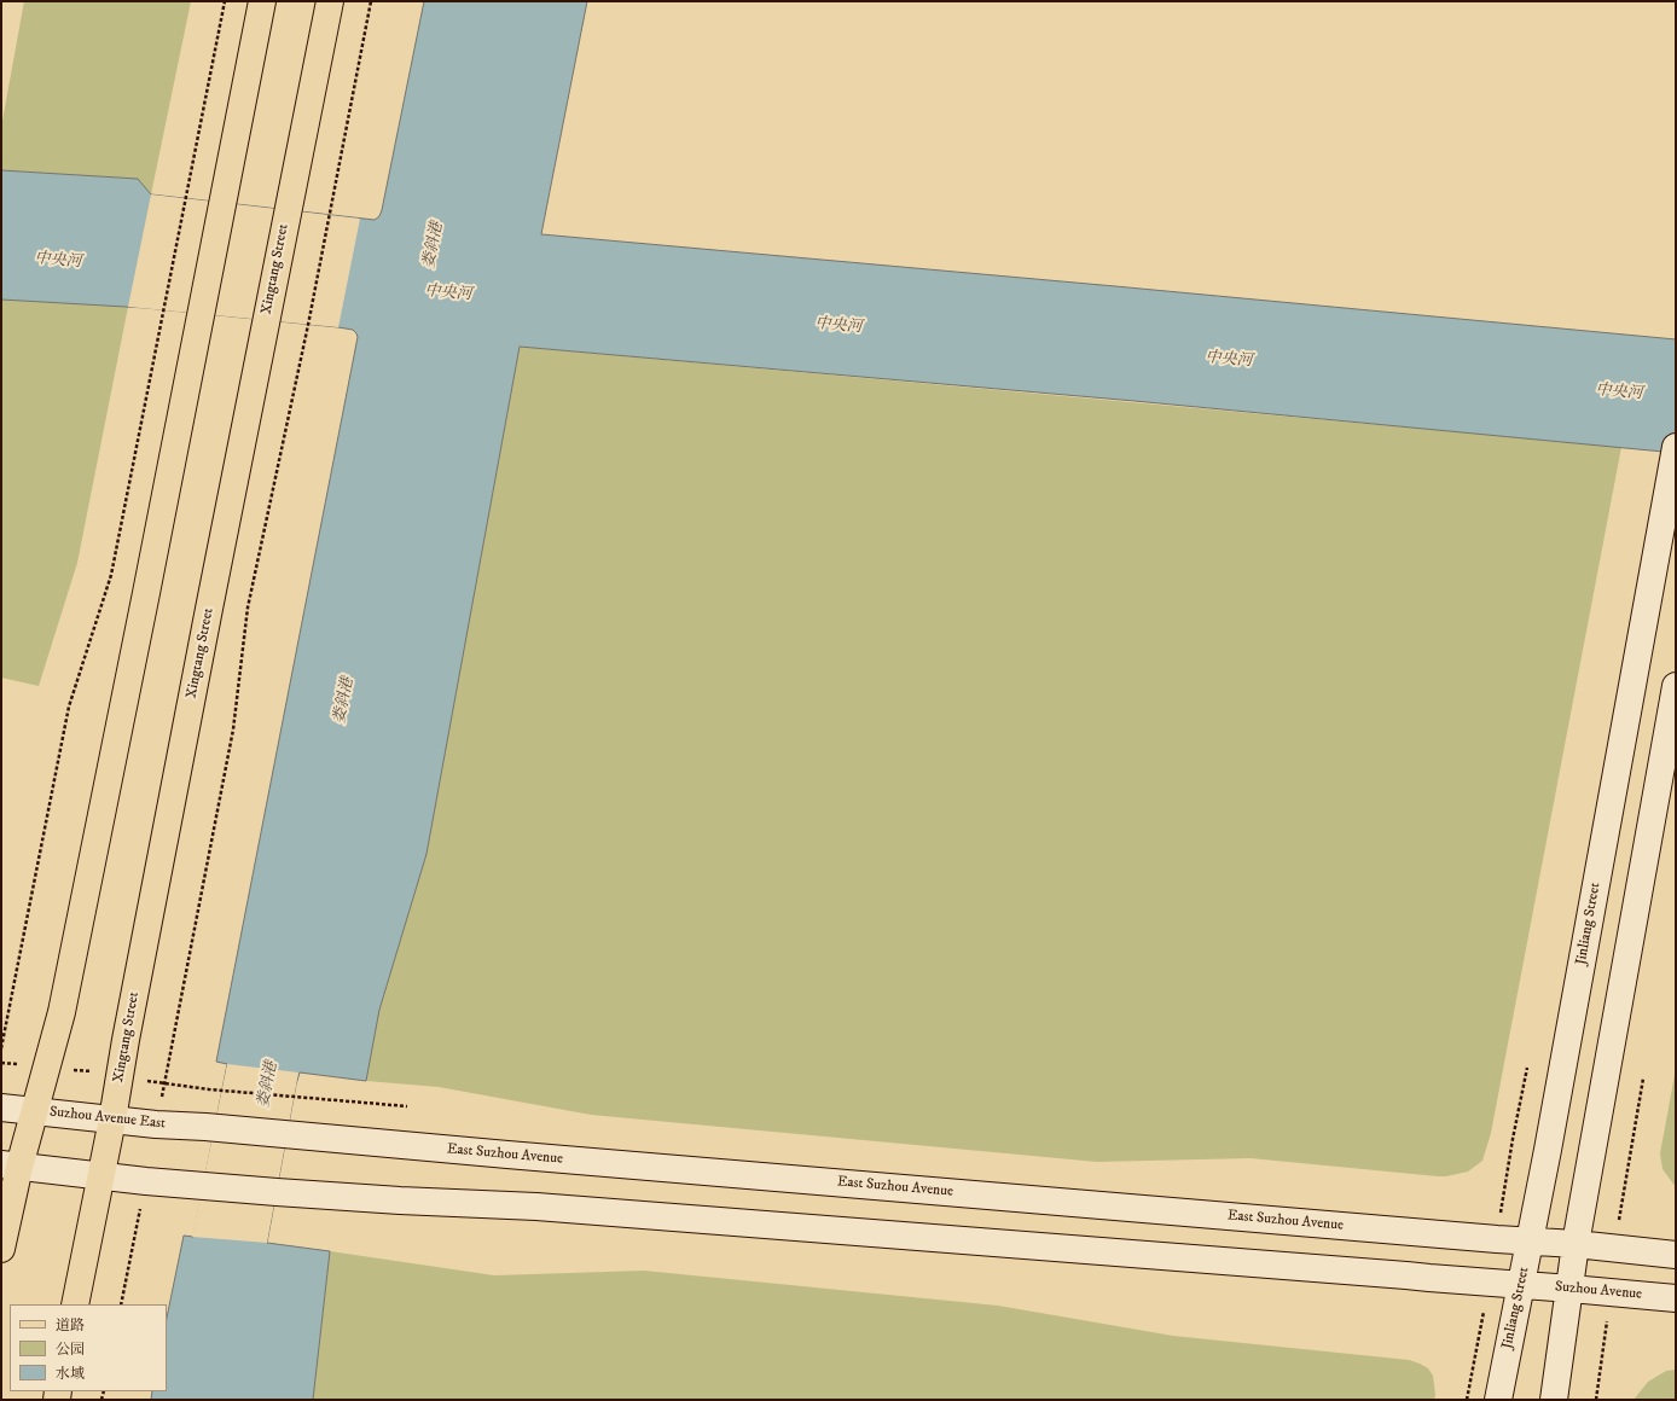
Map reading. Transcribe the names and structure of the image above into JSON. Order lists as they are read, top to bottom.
{
  "streets": {
    "main road": [
      "Xingtang Street",
      "Jinliang Street",
      "Suzhou Avenue East",
      "East Suzhou Avenue",
      "Suzhou Avenue"
    ]
  },
  "crossings": [
    ["Xingtang Street", "Suzhou Avenue East"],
    ["Jinliang Street", "East Suzhou Avenue"],
    ["Jinliang Street", "Suzhou Avenue"],
    ["Suzhou Avenue East", "East Suzhou Avenue"]
  ],
  "water": ["娄斜港", "中央河"],
  "legend": ["道路", "公园", "水域"]
}
